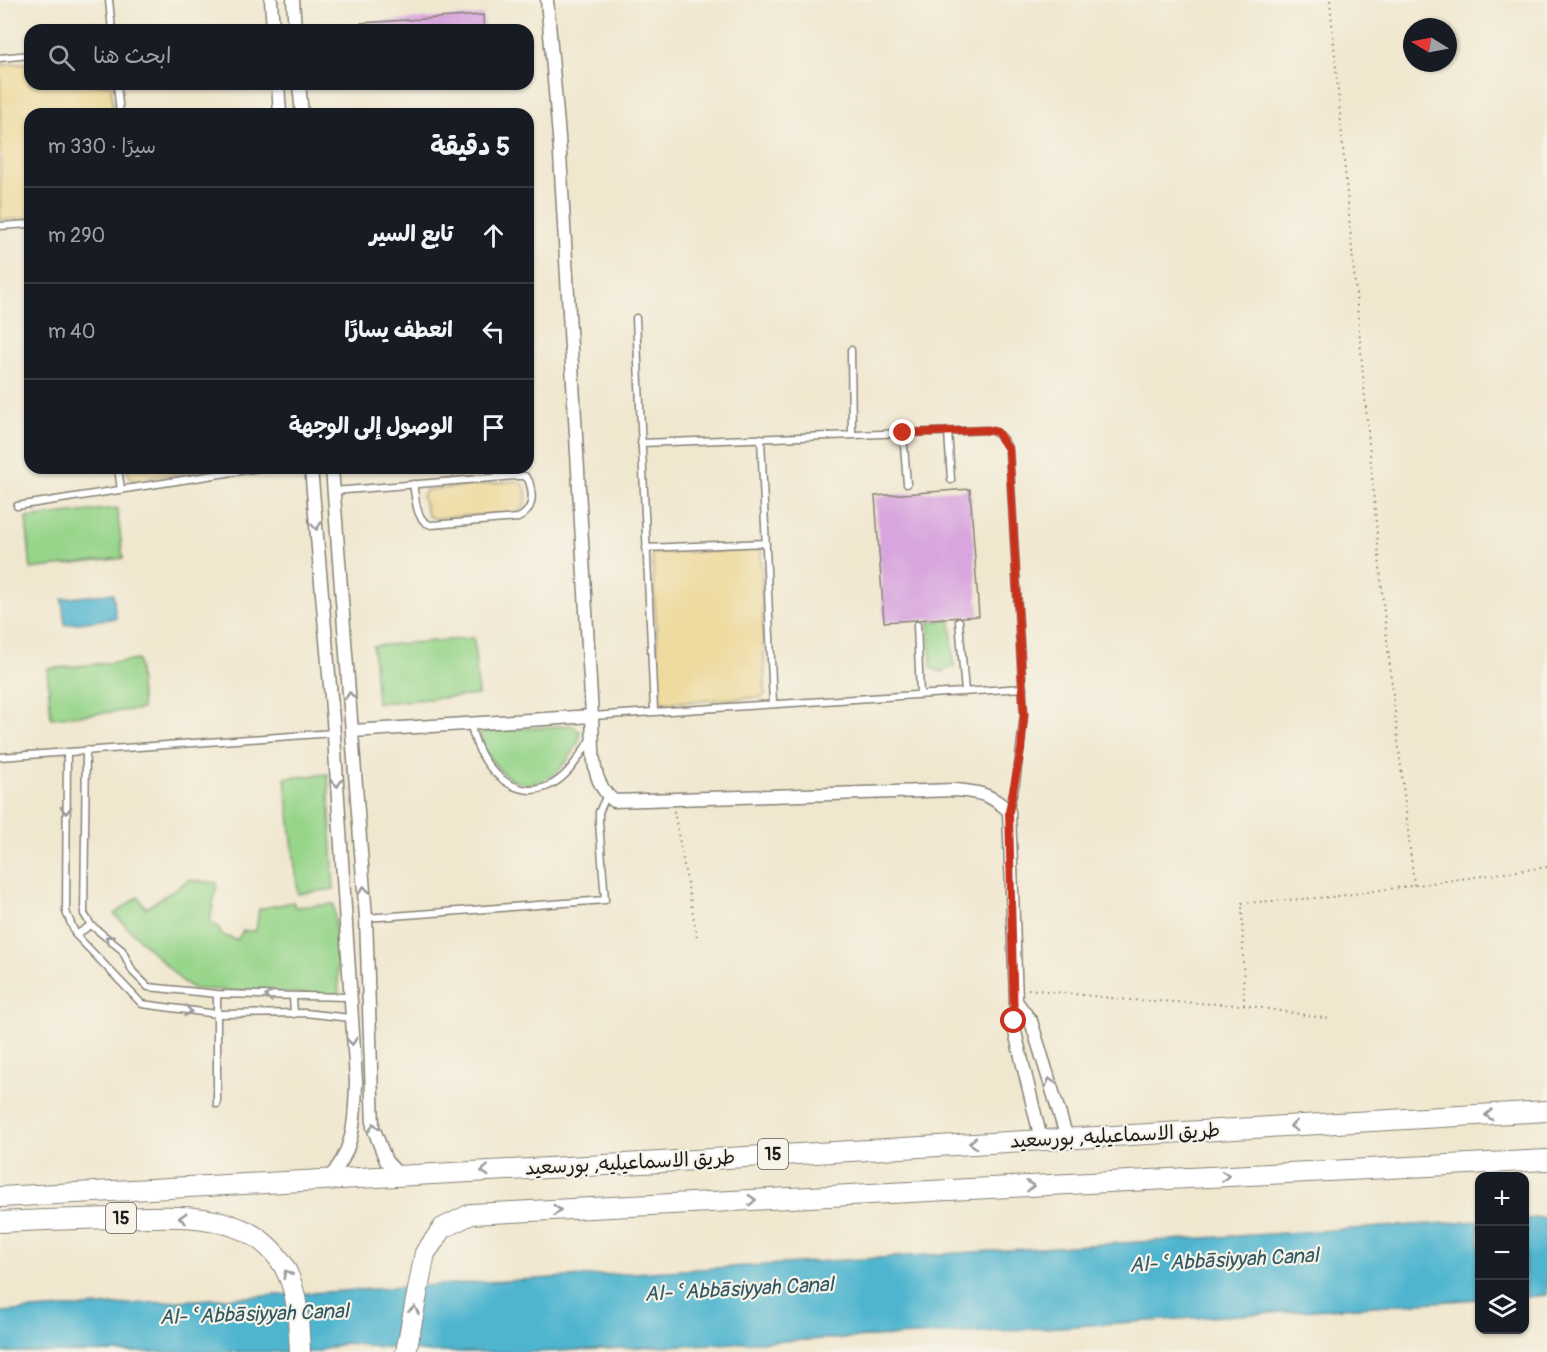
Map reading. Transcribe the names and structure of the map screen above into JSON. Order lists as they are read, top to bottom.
{
  "streets": {
    "highway": ["طريق الاسماعيليه, بورسعيد", "15"]
  },
  "water": ["Al-ʿAbbāsiyyah Canal"],
  "north": "left",
  "page": {
    "search": "ابحث هنا",
    "heading": ["5 دقيقة", "سيرًا · 330 m"],
    "list": [
      ["تابع السير", "290 m"],
      ["انعطف يسارًا", "40 m"],
      "الوصول إلى الوجهة"
    ],
    "map_buttons": ["+", "−"]
  }
}
